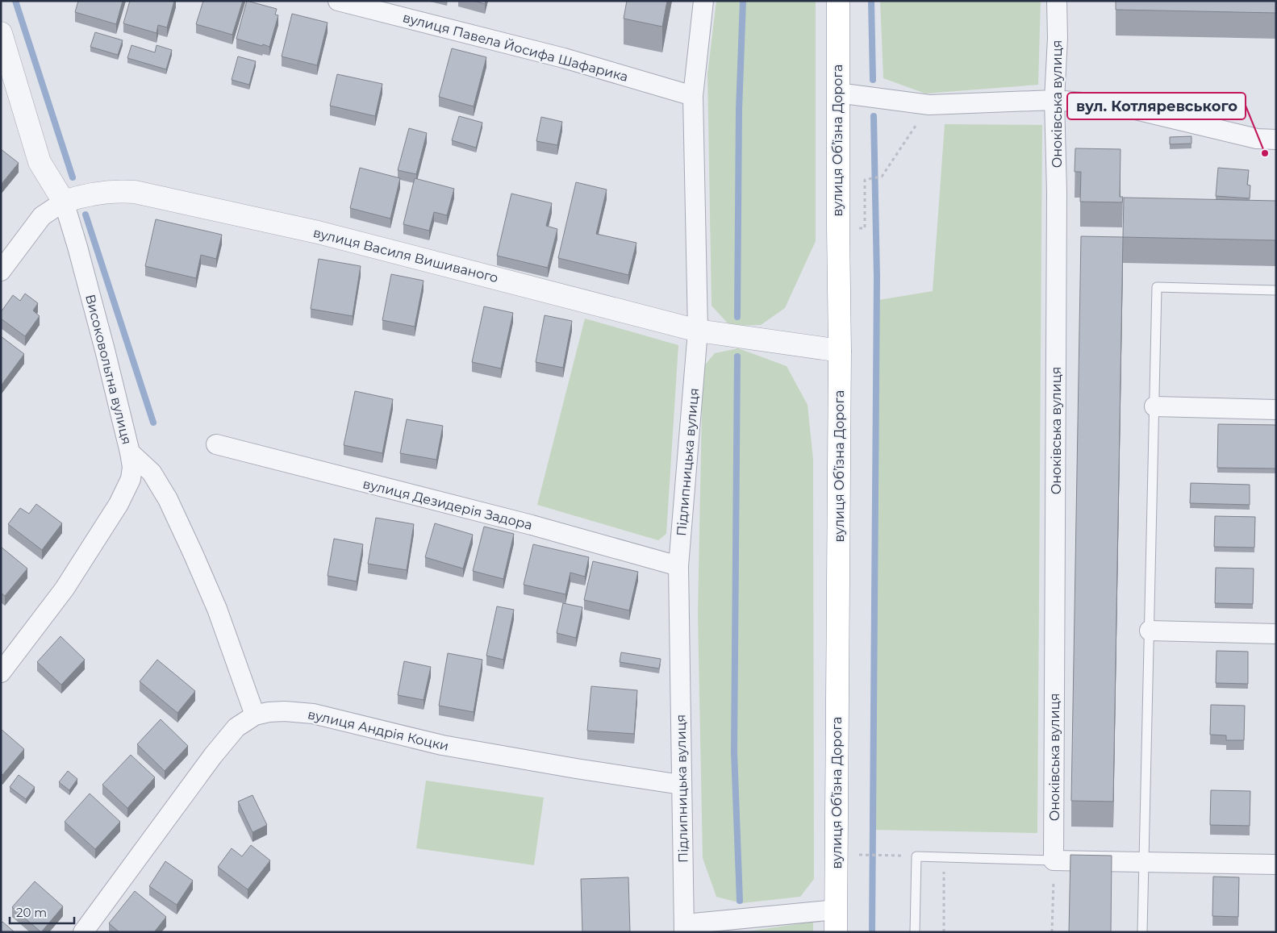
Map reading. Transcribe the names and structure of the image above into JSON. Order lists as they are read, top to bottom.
{
  "streets": {
    "highway": ["вулиця Обʼїзна Дорога"],
    "street": [
      "вулиця Павела Йосифа Шафарика",
      "Оноківська вулиця",
      "вулиця Василя Вишиваного",
      "Високовольтна вулиця",
      "Підлипницька вулиця",
      "вулиця Дезидерія Задора",
      "вулиця Андрія Коцки"
    ]
  },
  "crossings": [
    ["вулиця Павела Йосифа Шафарика", "Підлипницька вулиця"],
    ["вулиця Обʼїзна Дорога", "вулиця Василя Вишиваного"],
    ["вулиця Обʼїзна Дорога", "Підлипницька вулиця"],
    ["вулиця Василя Вишиваного", "Високовольтна вулиця"],
    ["вулиця Василя Вишиваного", "Підлипницька вулиця"],
    ["Високовольтна вулиця", "вулиця Андрія Коцки"],
    ["Підлипницька вулиця", "вулиця Дезидерія Задора"],
    ["Підлипницька вулиця", "вулиця Андрія Коцки"]
  ],
  "places": ["вул. Котляревського"],
  "scale_bar": "20 m"
}
